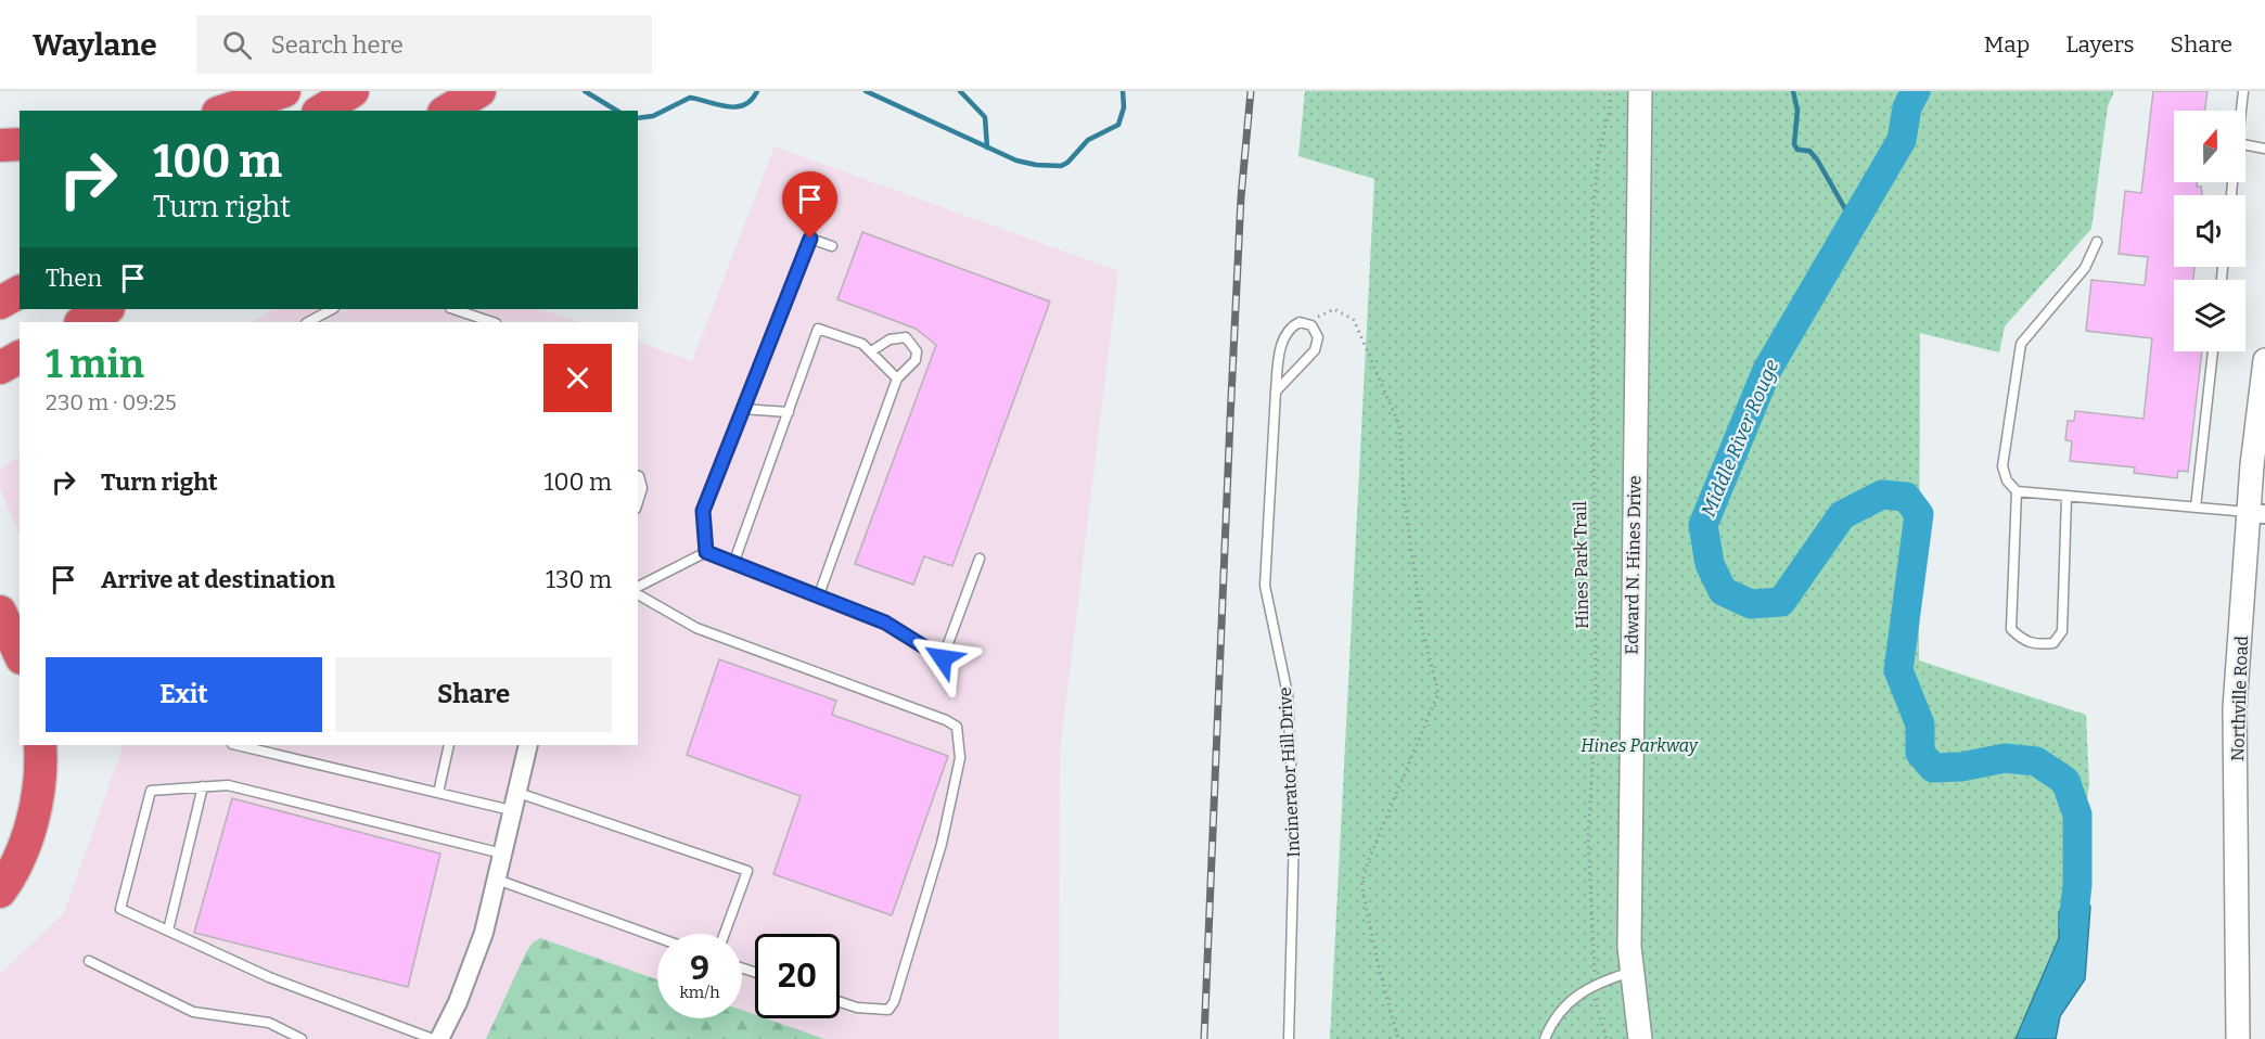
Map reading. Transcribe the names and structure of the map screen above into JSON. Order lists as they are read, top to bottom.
{
  "streets": {
    "street": ["Edward N. Hines Drive", "Northville Road"],
    "lane": ["Incinerator Hill Drive"],
    "path": ["Hines Park Trail"]
  },
  "water": ["Middle River Rouge"],
  "parks": ["Hines Parkway"],
  "north": "top",
  "page": {
    "header": "Waylane",
    "search": "Search here",
    "nav": ["Map", "Layers", "Share"],
    "turn": ["100 m", "Turn right"],
    "then": "Then",
    "heading": ["1 min", "230 m · 09:25"],
    "list": [
      {
        "name": "Turn right",
        "value": "100 m"
      },
      {
        "name": "Arrive at destination",
        "value": "130 m"
      }
    ],
    "buttons": ["Exit", "Share"],
    "speed": "9 km/h",
    "limit": "20"
  }
}
